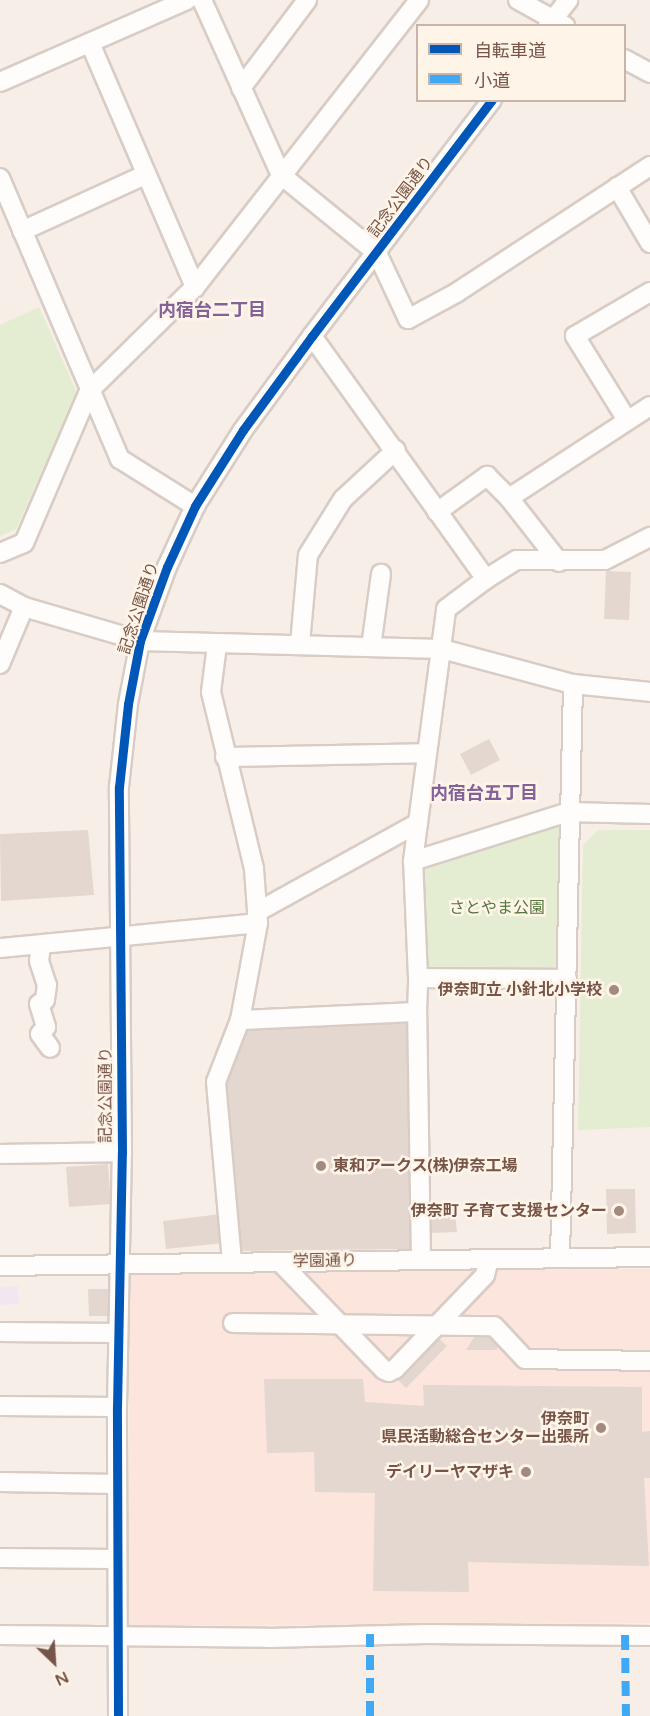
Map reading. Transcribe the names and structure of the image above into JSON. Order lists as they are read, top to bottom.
{
  "streets": {
    "street": ["記念公園通り", "学園通り"]
  },
  "crossings": [
    ["記念公園通り", "学園通り"]
  ],
  "districts": ["内宿台二丁目", "内宿台五丁目"],
  "parks": ["さとやま公園"],
  "places": [
    "伊奈町立 小針北小学校",
    "東和アークス(株)伊奈工場",
    "伊奈町 子育て支援センター",
    "伊奈町 県民活動総合センター出張所",
    "デイリーヤマザキ"
  ],
  "legend": ["自転車道", "小道"],
  "north": "bottom right"
}
